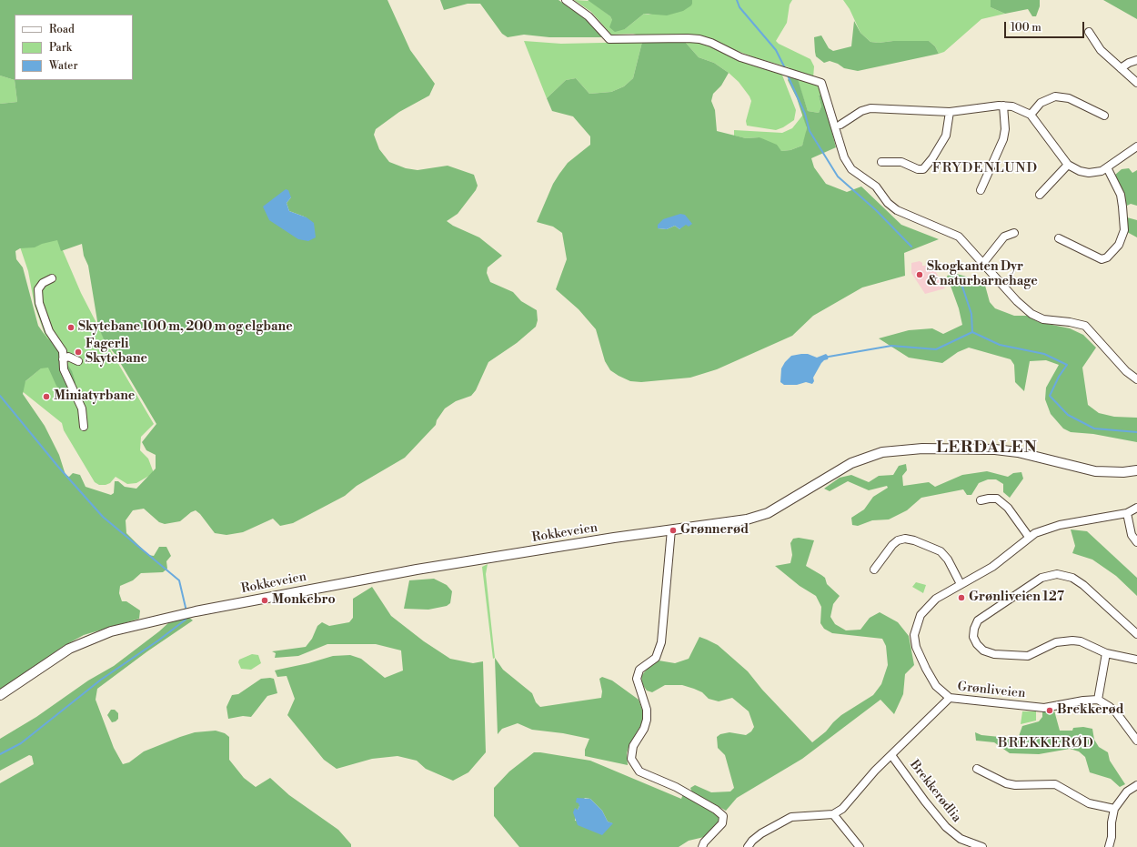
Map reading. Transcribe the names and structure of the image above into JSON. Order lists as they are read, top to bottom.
{
  "streets": {
    "main road": ["Rokkeveien"],
    "street": ["Grønliveien", "Brekkerødlia"]
  },
  "crossings": [
    ["Grønliveien", "Brekkerødlia"]
  ],
  "districts": ["FRYDENLUND", "LERDALEN", "BREKKERØD"],
  "places": [
    "Skogkanten Dyr & naturbarnehage",
    "Skytebane 100 m, 200 m og elgbane",
    "Fagerli Skytebane",
    "Miniatyrbane",
    "Grønnerød",
    "Grønliveien 127",
    "Monkebro",
    "Brekkerød"
  ],
  "legend": ["Road", "Park", "Water"],
  "scale_bar": "100 m"
}
